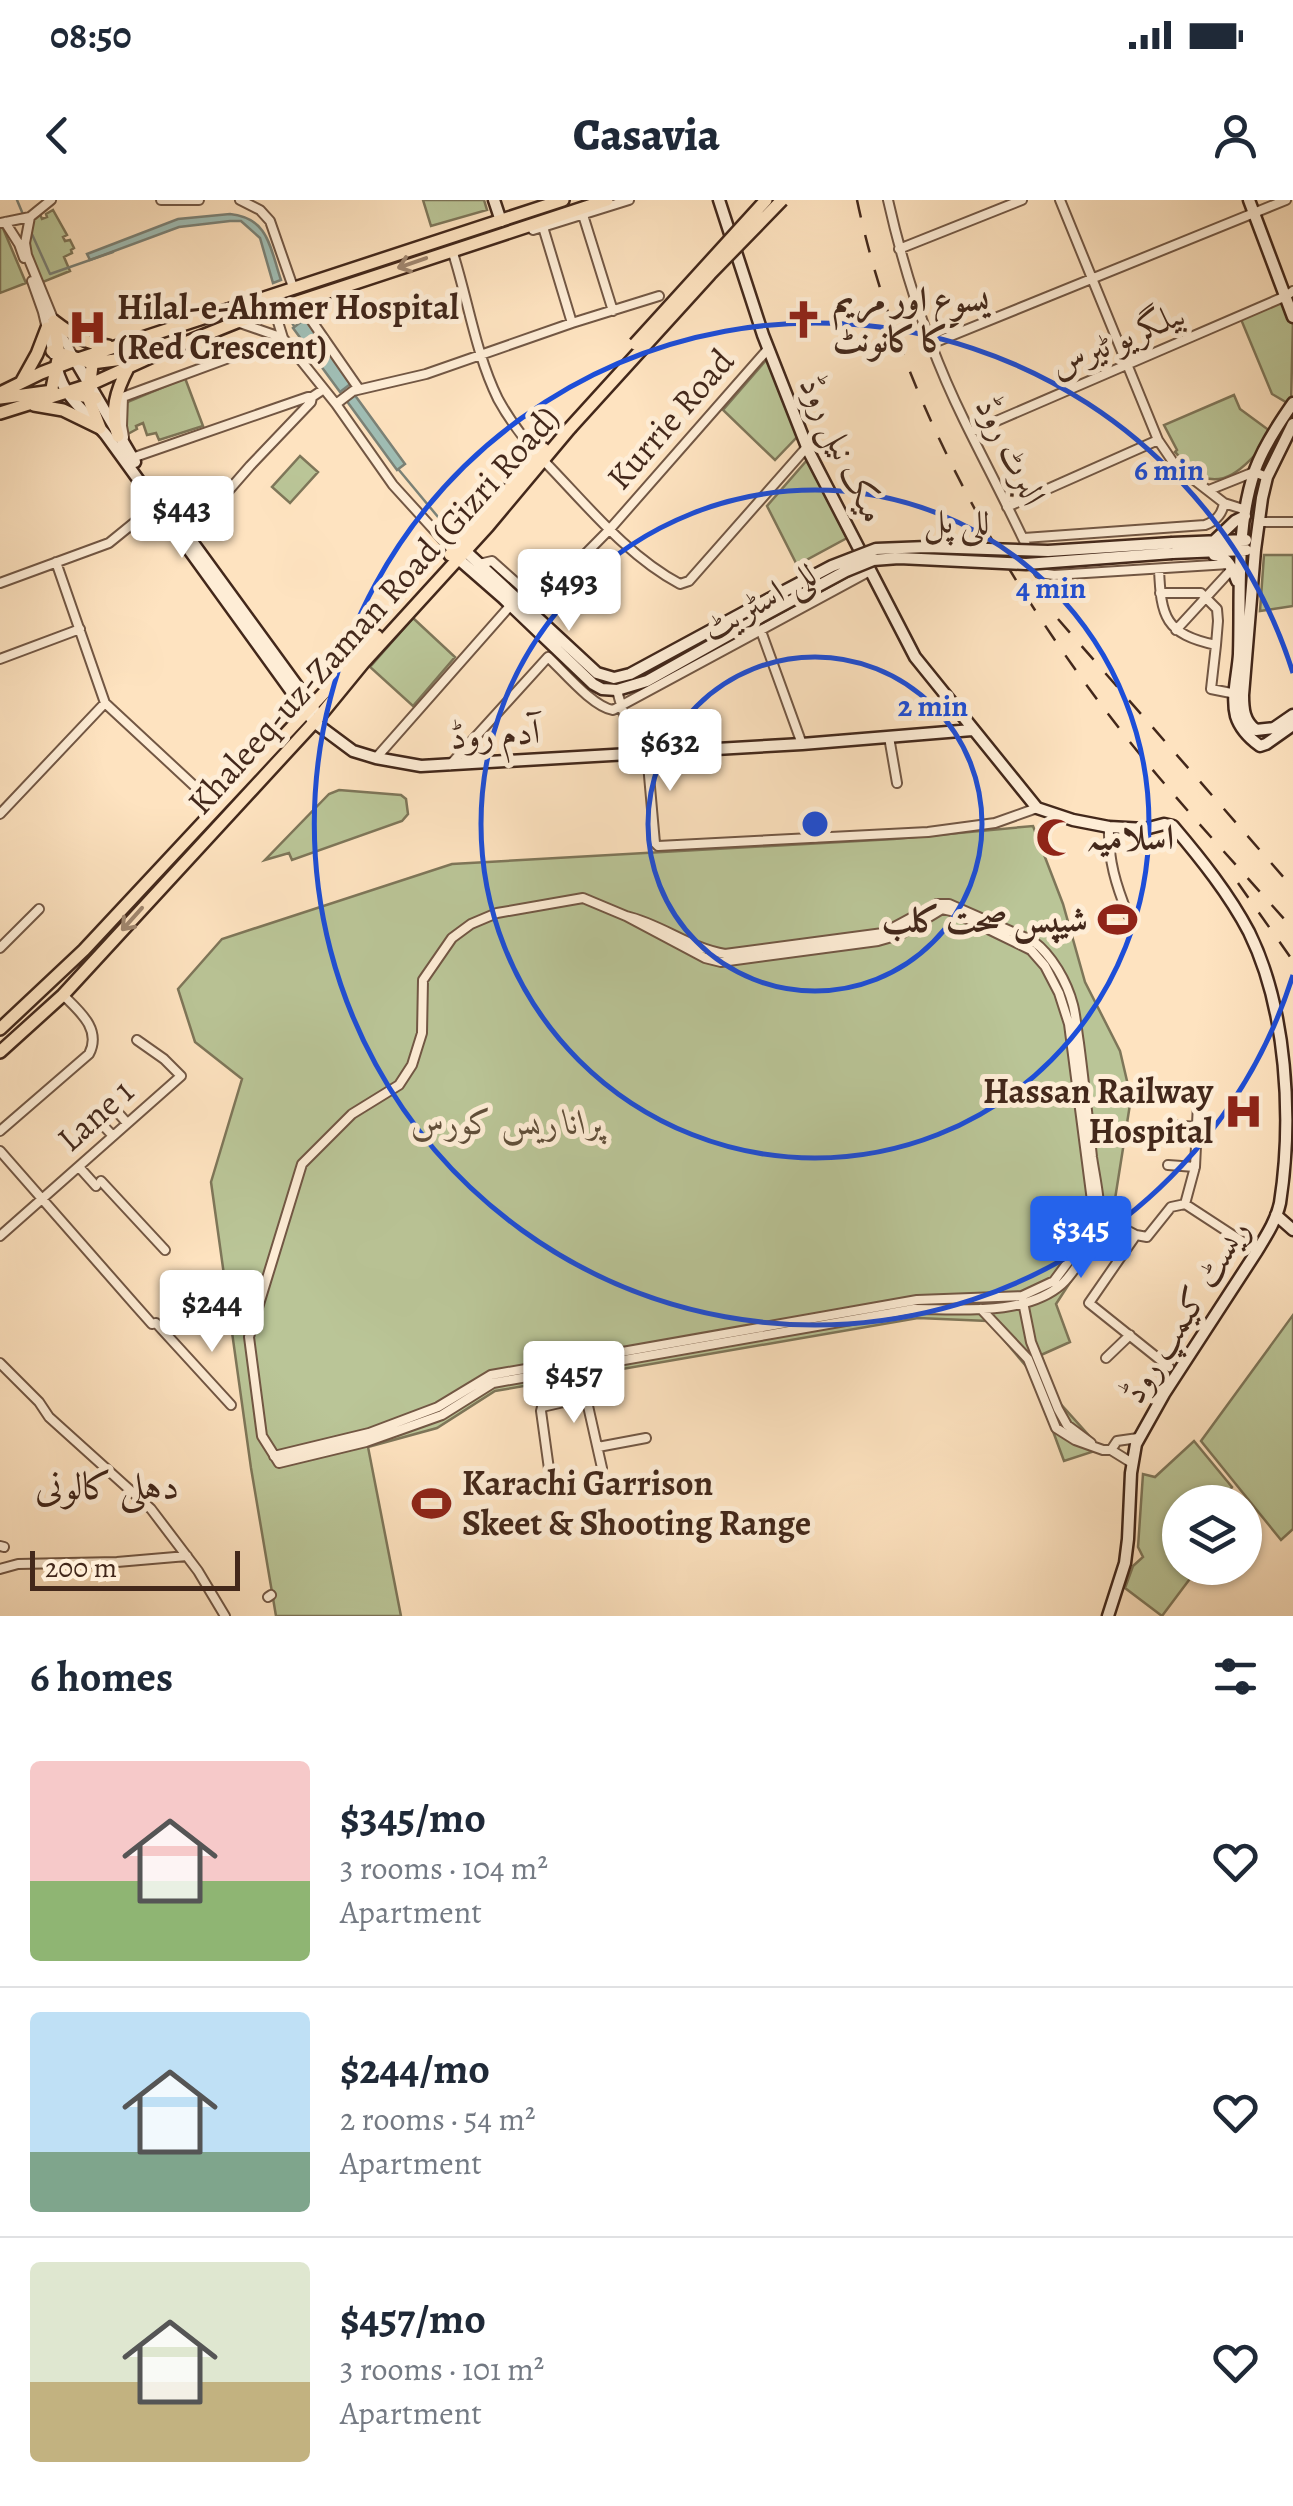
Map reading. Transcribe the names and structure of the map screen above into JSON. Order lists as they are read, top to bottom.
{
  "streets": {
    "main road": ["Khaleeq-uz-Zaman Road (Gizri Road)"],
    "street": [
      "بیلگریو ٹیرس",
      "Kurrie Road",
      "میک نیل روڈ",
      "البرٹ روڈ",
      "للی پل",
      "للی اسٹریٹ",
      "آدم روڈ",
      "Lane 1",
      "ریسٹ کیمپ روڈ"
    ]
  },
  "crossings": [
    ["بیلگریو ٹیرس", "البرٹ روڈ"],
    ["Kurrie Road", "میک نیل روڈ"],
    ["میک نیل روڈ", "للی اسٹریٹ"],
    ["میک نیل روڈ", "آدم روڈ"],
    ["Khaleeq-uz-Zaman Road (Gizri Road)", "آدم روڈ"]
  ],
  "districts": ["دہلی کالونی"],
  "parks": ["پرانا ریس کورس"],
  "places": {
    "church": ["یسوع اور مریم کا کانونٹ"],
    "hospital": ["Hilal-e-Ahmer Hospital (Red Crescent)", "Hassan Railway Hospital"],
    "mosque": ["اسلامیہ"],
    "sports": ["شیپس صحت کلب", "Karachi Garrison Skeet & Shooting Range"]
  },
  "scale_bar": "200 m",
  "page": {
    "status": "08:50",
    "header": "Casavia",
    "price": [
      "$443",
      "$493",
      "$632",
      "$345",
      "$244",
      "$457"
    ],
    "scale": "200 m",
    "heading": "6 homes",
    "list": [
      {
        "name": "$345/mo",
        "note": "3 rooms · 104 m² · Apartment"
      },
      {
        "name": "$244/mo",
        "note": "2 rooms · 54 m² · Apartment"
      },
      {
        "name": "$457/mo",
        "note": "3 rooms · 101 m² · Apartment"
      }
    ]
  },
  "rings": ["6 min", "4 min", "2 min"]
}
